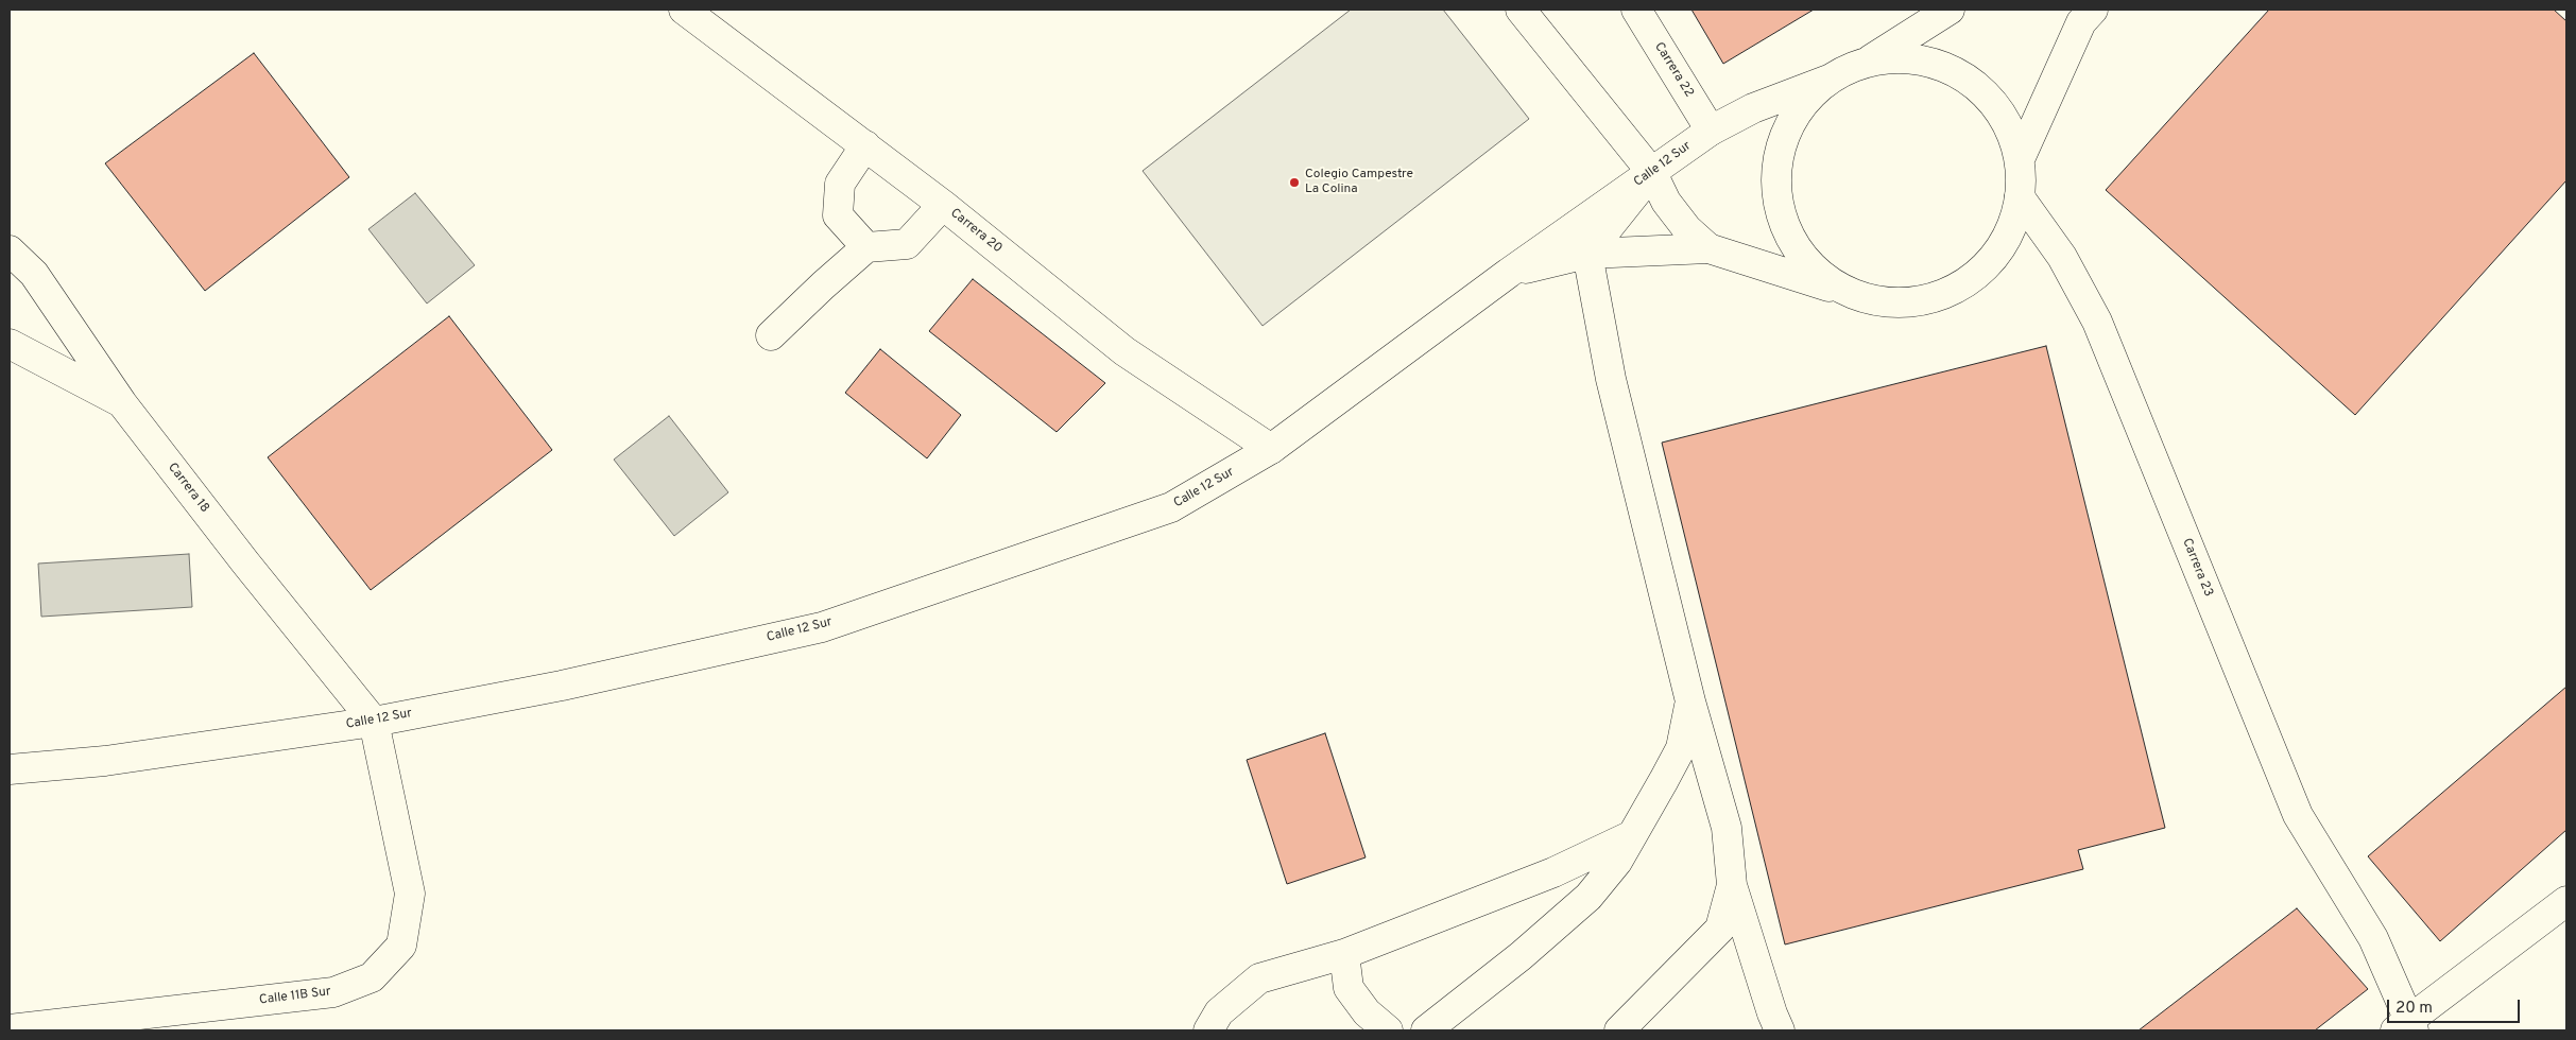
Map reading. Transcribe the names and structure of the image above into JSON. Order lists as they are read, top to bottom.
{
  "streets": {
    "main road": [
      "Carrera 22",
      "Calle 12 Sur",
      "Carrera 20",
      "Carrera 18",
      "Carrera 23",
      "Calle 11B Sur"
    ]
  },
  "crossings": [
    ["Carrera 22", "Calle 12 Sur"],
    ["Calle 12 Sur", "Carrera 20"],
    ["Calle 12 Sur", "Carrera 18"],
    ["Calle 12 Sur", "Carrera 23"],
    ["Calle 12 Sur", "Calle 11B Sur"],
    ["Carrera 18", "Calle 11B Sur"]
  ],
  "places": ["Colegio Campestre La Colina"],
  "scale_bar": "20 m"
}
